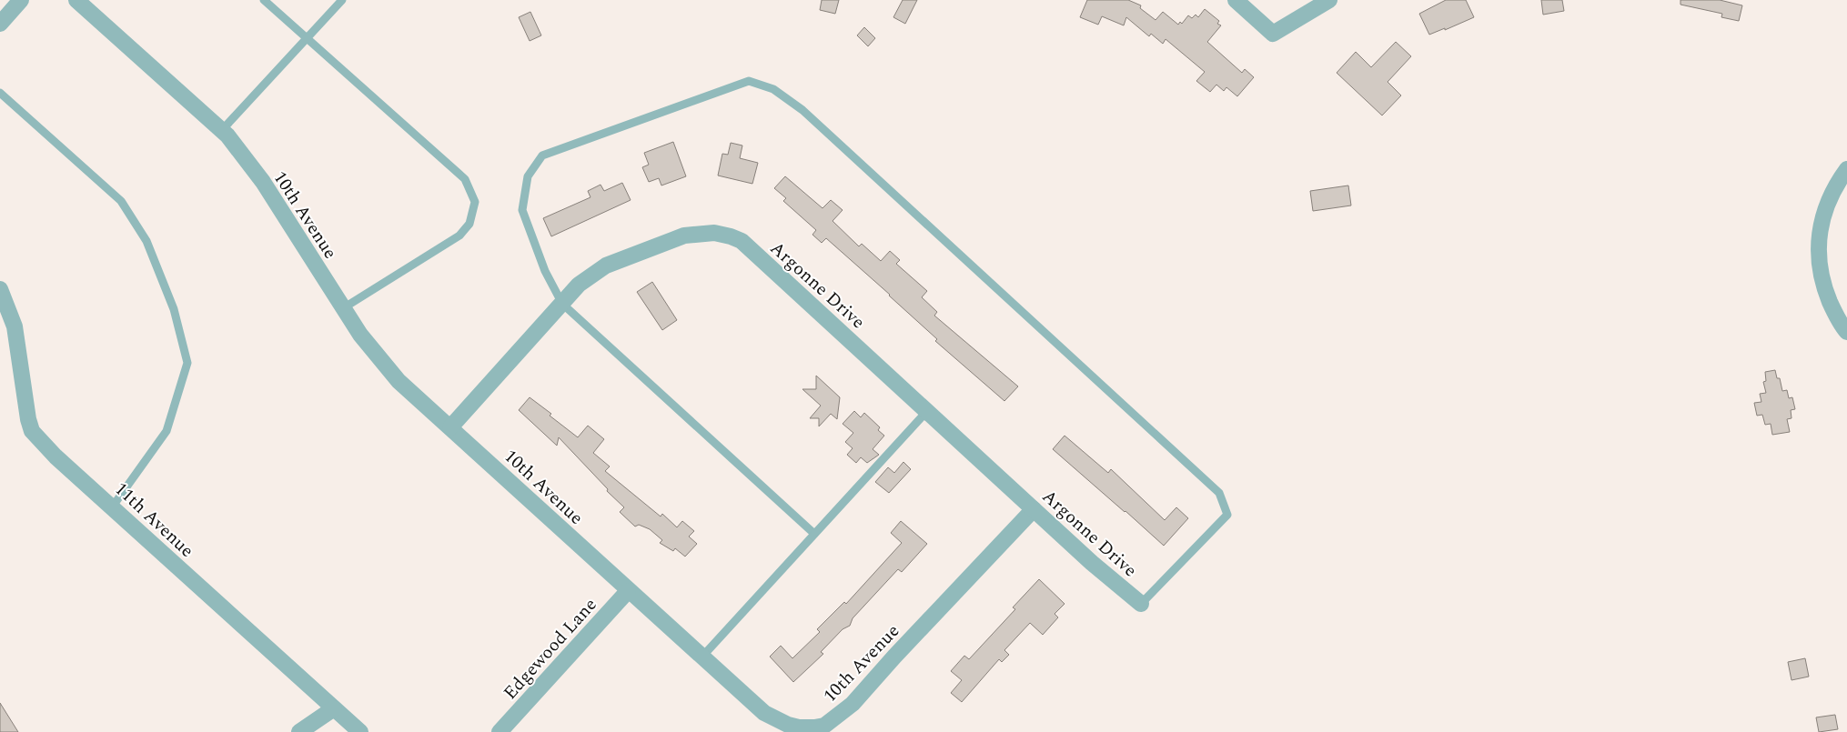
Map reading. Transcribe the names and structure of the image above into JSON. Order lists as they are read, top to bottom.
{
  "streets": {
    "street": [
      "10th Avenue",
      "Argonne Drive",
      "11th Avenue",
      "Edgewood Lane"
    ]
  },
  "crossings": [
    ["10th Avenue", "Argonne Drive"],
    ["10th Avenue", "Edgewood Lane"]
  ]
}
